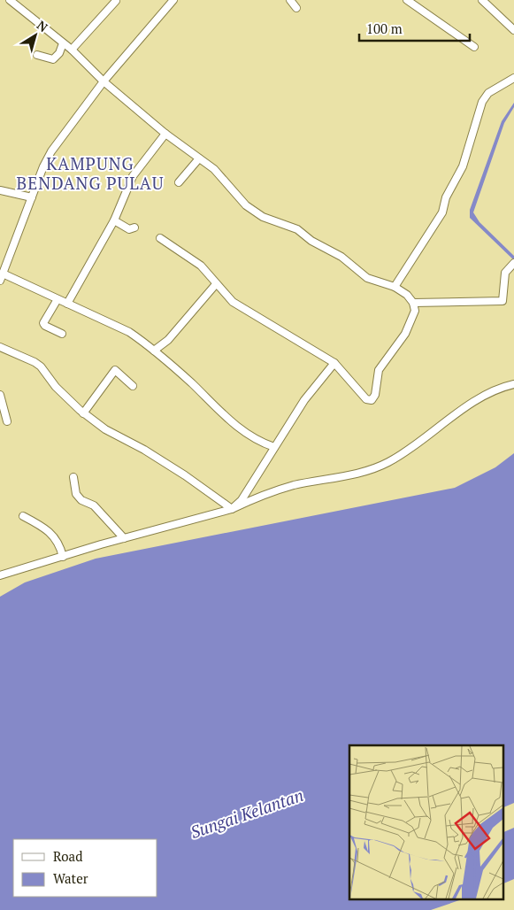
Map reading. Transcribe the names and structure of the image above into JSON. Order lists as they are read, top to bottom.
{
  "districts": ["KAMPUNG BENDANG PULAU"],
  "water": ["Sungai Kelantan"],
  "legend": ["Road", "Water"],
  "scale_bar": "100 m",
  "north": "top right"
}
